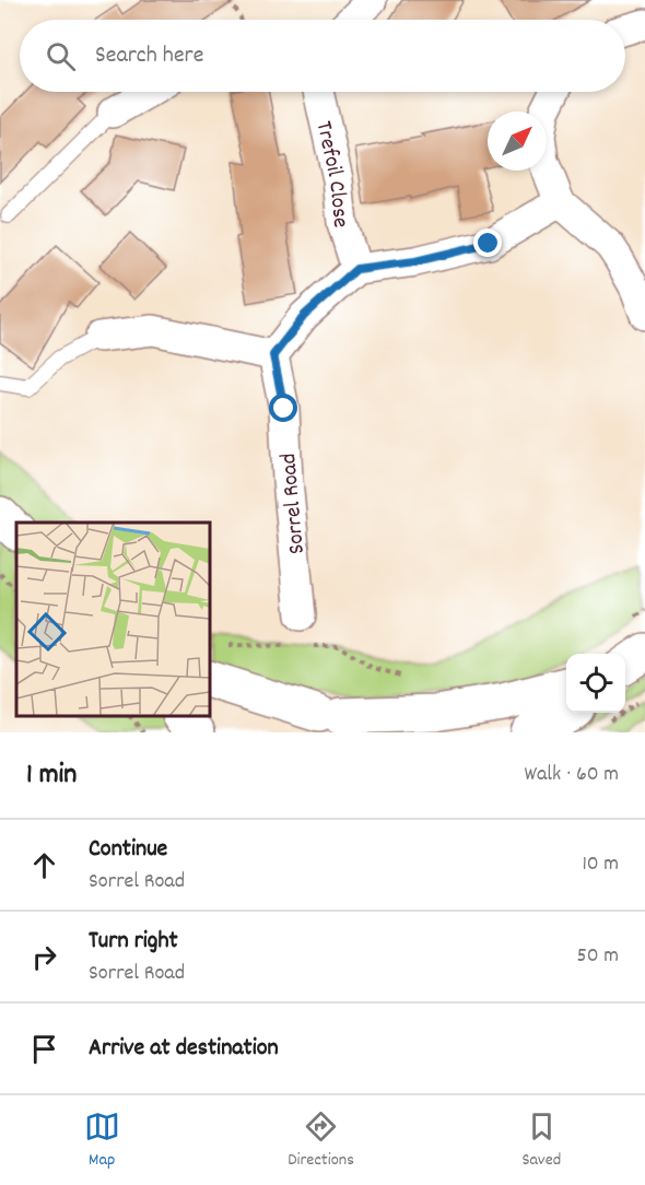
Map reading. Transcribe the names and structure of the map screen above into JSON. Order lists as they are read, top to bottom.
{
  "streets": {
    "street": ["Trefoil Close", "Sorrel Road"]
  },
  "north": "top right",
  "page": {
    "search": "Search here",
    "heading": ["1 min", "Walk · 60 m"],
    "list": [
      ["Continue", "Sorrel Road", "10 m"],
      ["Turn right", "Sorrel Road", "50 m"],
      "Arrive at destination"
    ],
    "nav": ["Map", "Directions", "Saved"]
  }
}
